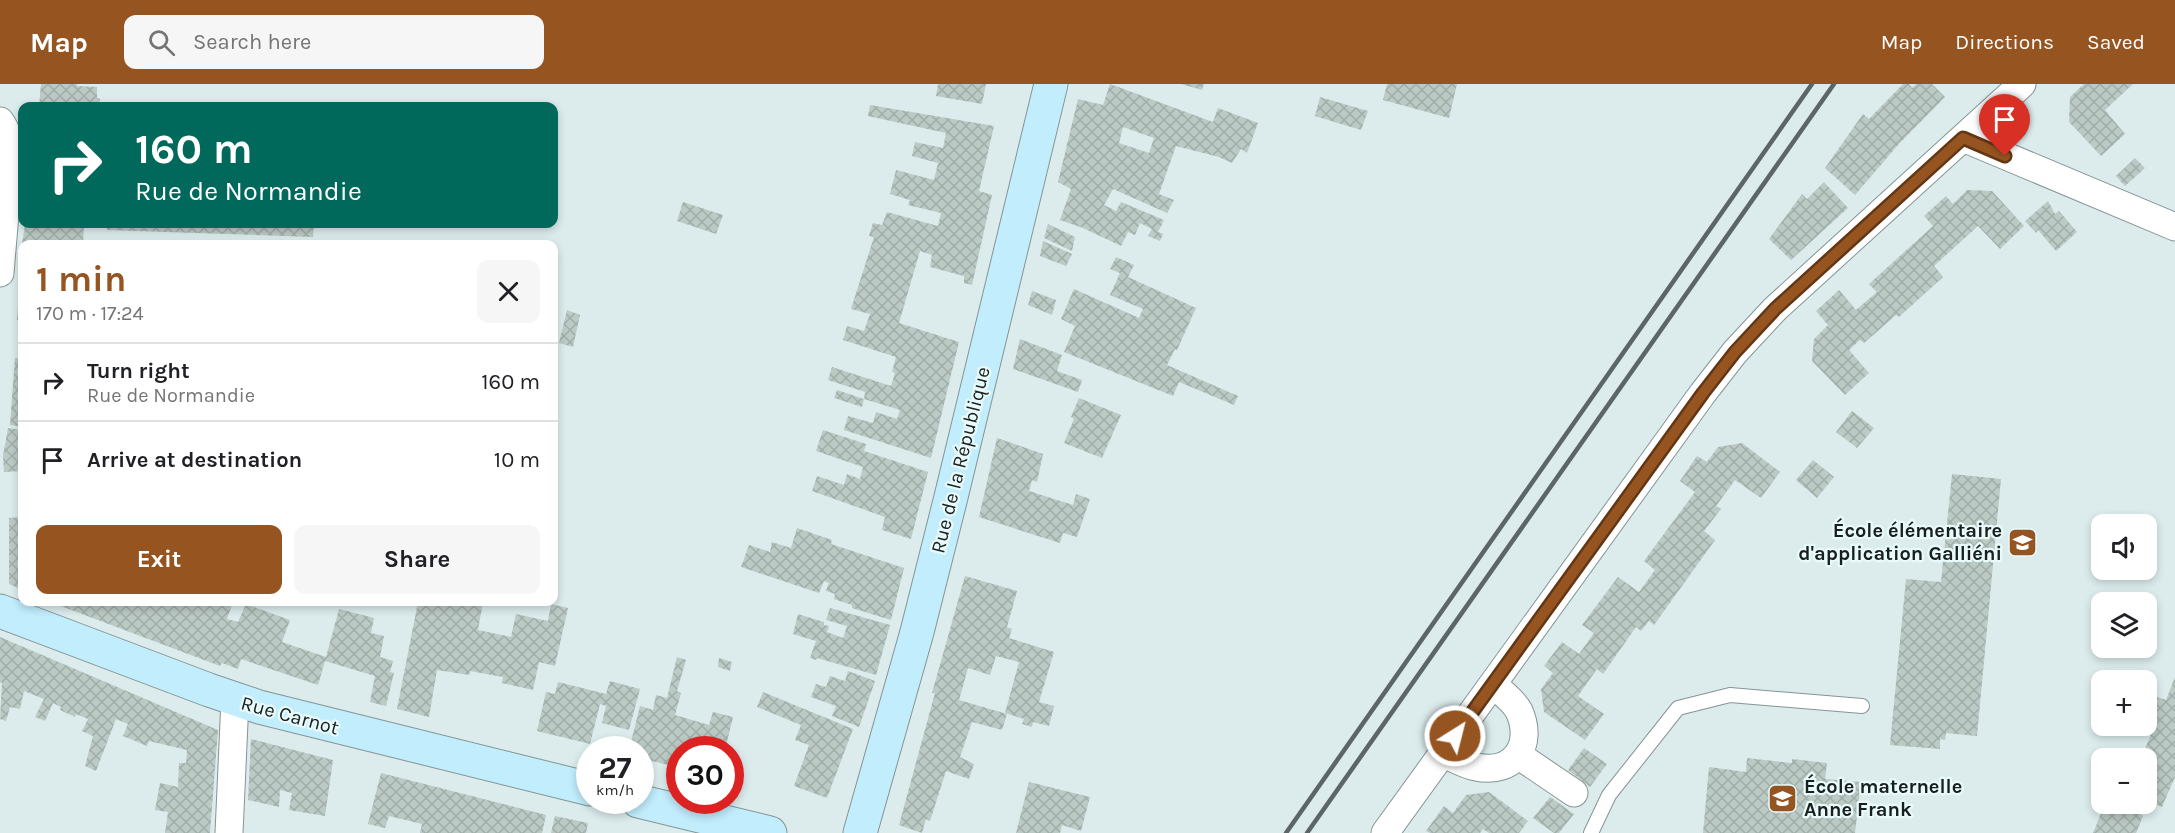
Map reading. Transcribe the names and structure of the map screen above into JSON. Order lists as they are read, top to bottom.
{
  "streets": {
    "main road": ["Rue de la République", "Rue Carnot"]
  },
  "places": {
    "school or university": ["École élémentaire d'application Galliéni", "École maternelle Anne Frank"]
  },
  "page": {
    "header": "Map",
    "search": "Search here",
    "nav": ["Map", "Directions", "Saved"],
    "turn": ["160 m", "Rue de Normandie"],
    "heading": ["1 min", "170 m · 17:24"],
    "list": [
      {
        "name": "Turn right",
        "note": "Rue de Normandie",
        "value": "160 m"
      },
      {
        "name": "Arrive at destination",
        "value": "10 m"
      }
    ],
    "buttons": ["Exit", "Share"],
    "map_buttons": ["+", "−"],
    "speed": "27 km/h",
    "limit": "30"
  }
}
